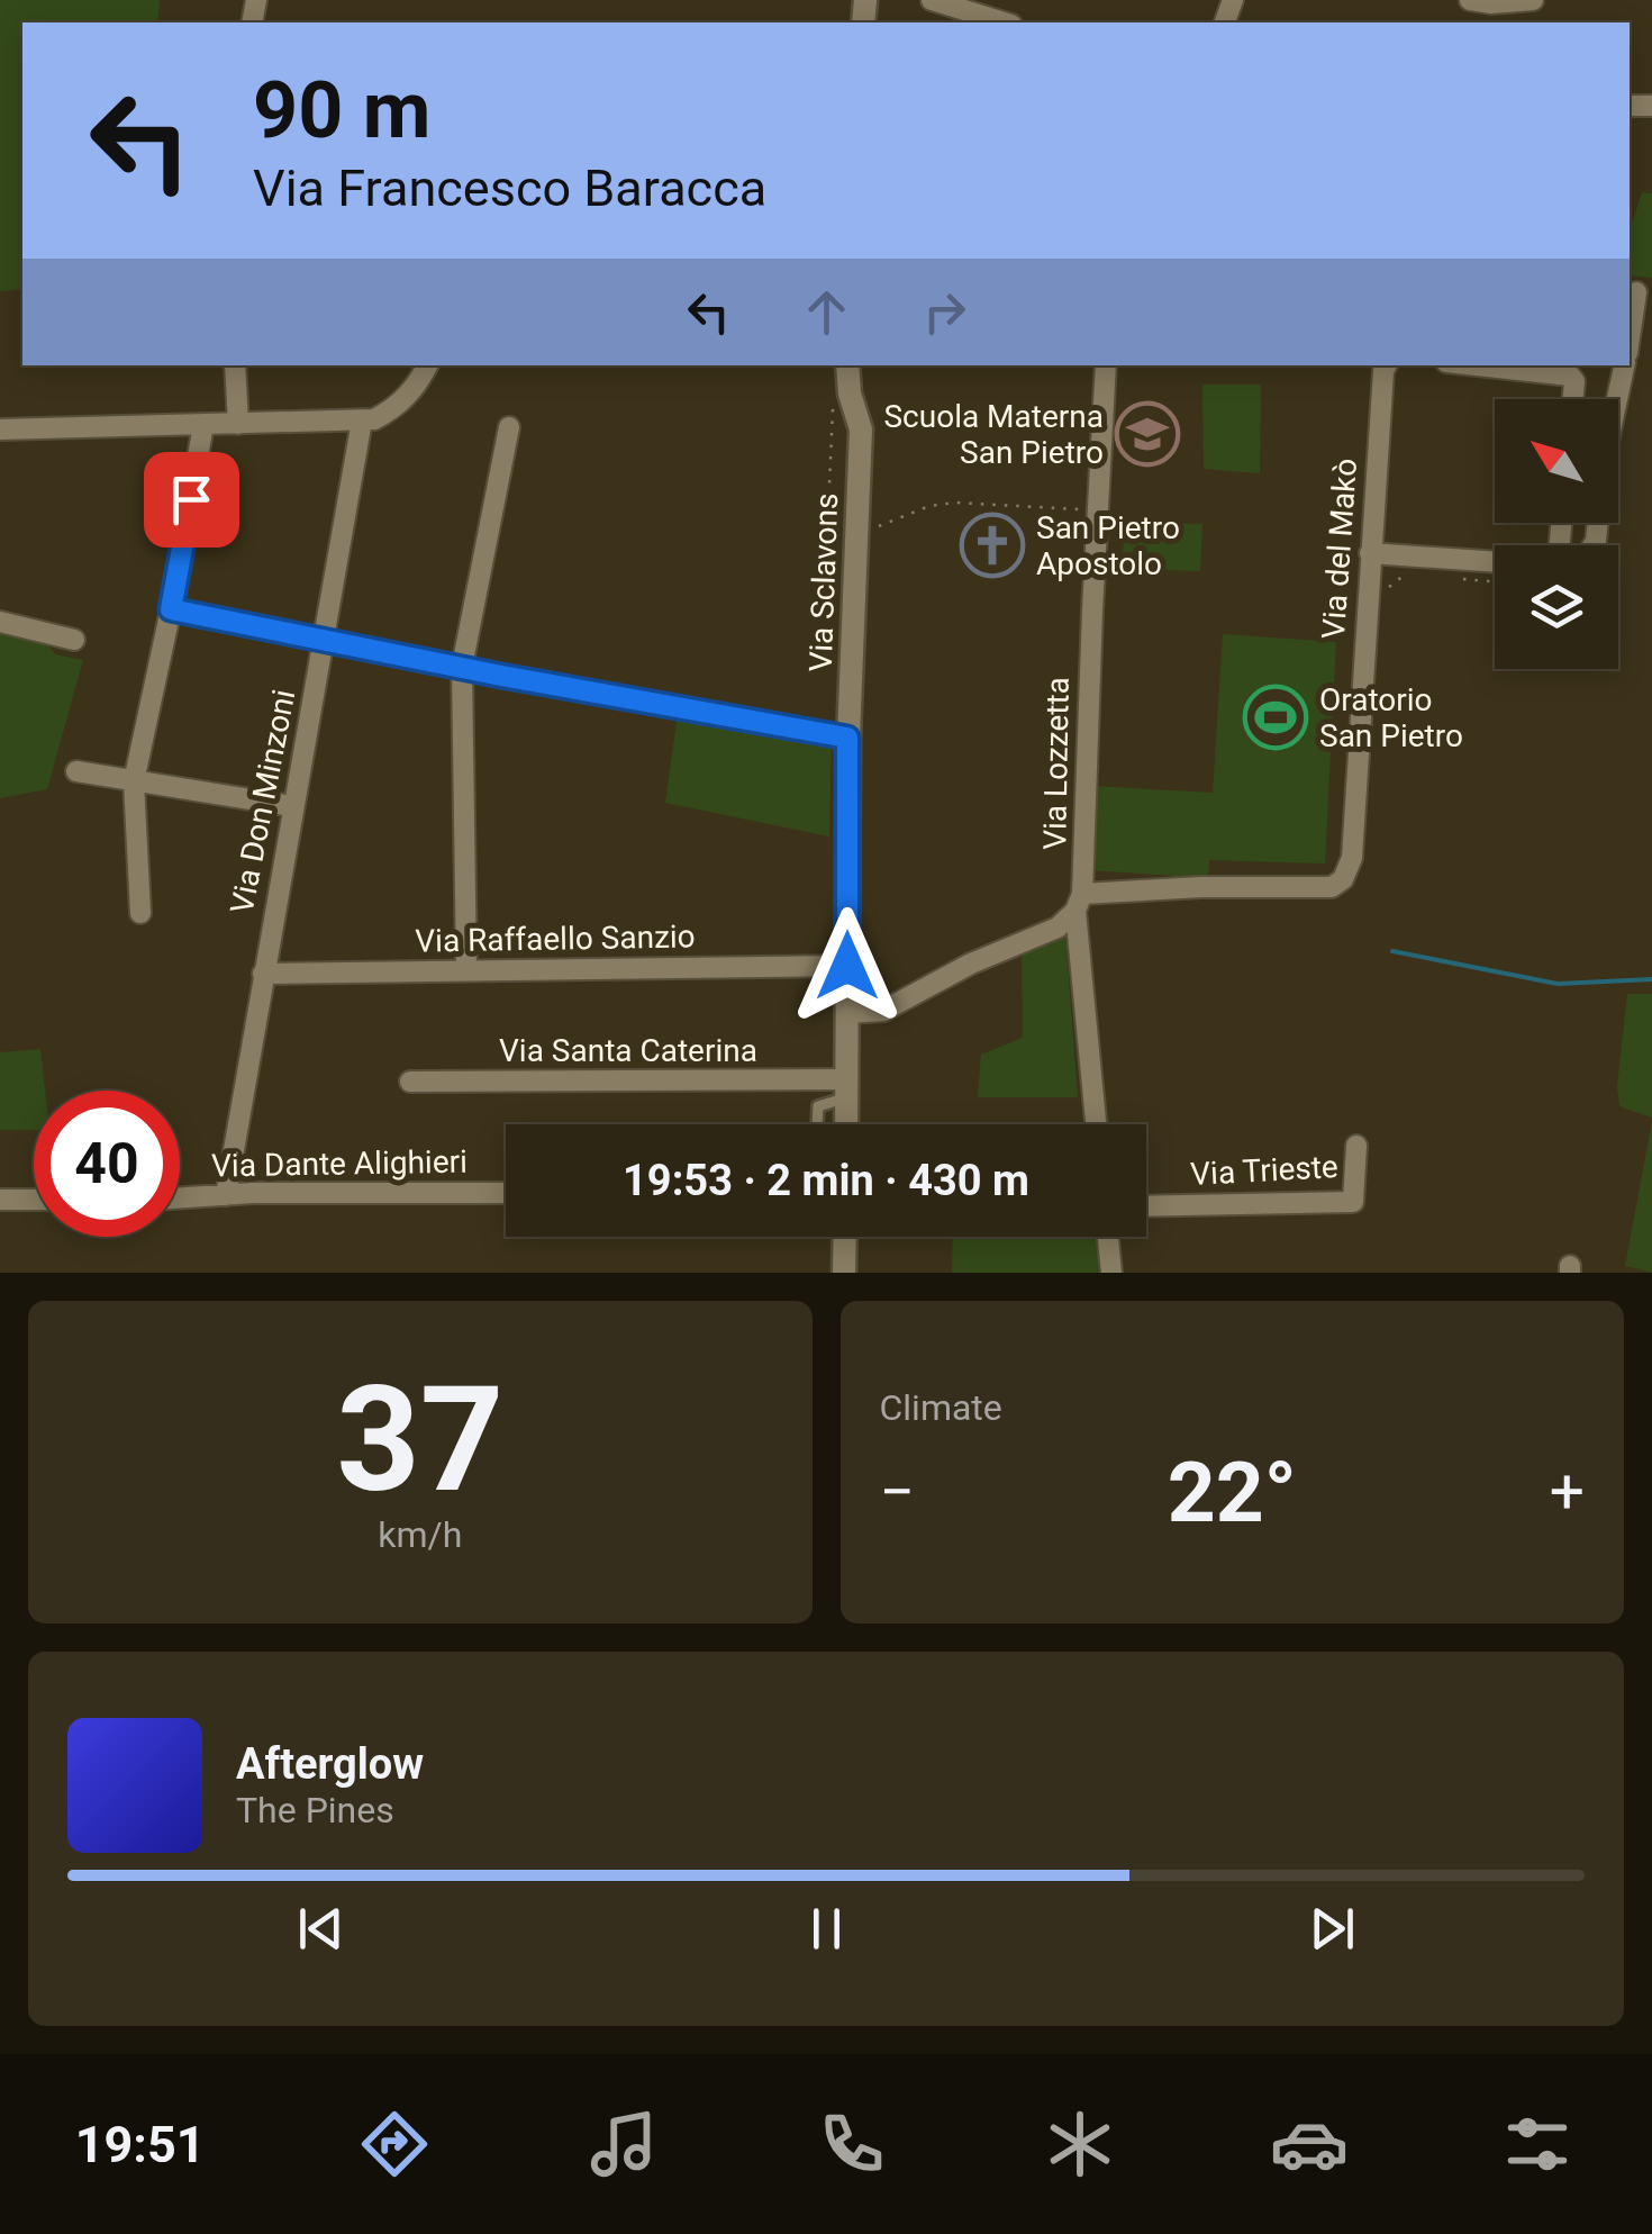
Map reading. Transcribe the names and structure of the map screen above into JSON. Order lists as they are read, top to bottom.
{
  "streets": {
    "street": [
      "Via del Makò",
      "Via Sclavons",
      "Via Lozzetta",
      "Via Don Minzoni",
      "Via Raffaello Sanzio",
      "Via Santa Caterina",
      "Via Dante Alighieri",
      "Via Trieste"
    ]
  },
  "crossings": [
    ["Via del Makò", "Via Lozzetta"],
    ["Via Sclavons", "Via Raffaello Sanzio"],
    ["Via Sclavons", "Via Santa Caterina"],
    ["Via Don Minzoni", "Via Raffaello Sanzio"],
    ["Via Don Minzoni", "Via Dante Alighieri"]
  ],
  "places": {
    "school or university": ["Scuola Materna San Pietro"],
    "church": ["San Pietro Apostolo"],
    "sports": ["Oratorio San Pietro"]
  },
  "north": "top left",
  "page": {
    "turn": ["90 m", "Via Francesco Baracca"],
    "limit": "40",
    "trip": "19:53 · 2 min · 430 m",
    "tile": [
      ["37", "km/h"],
      "Climate"
    ],
    "heat": ["−", "22°", "+"],
    "song": ["Afterglow", "The Pines"],
    "tabs": "19:51"
  }
}
